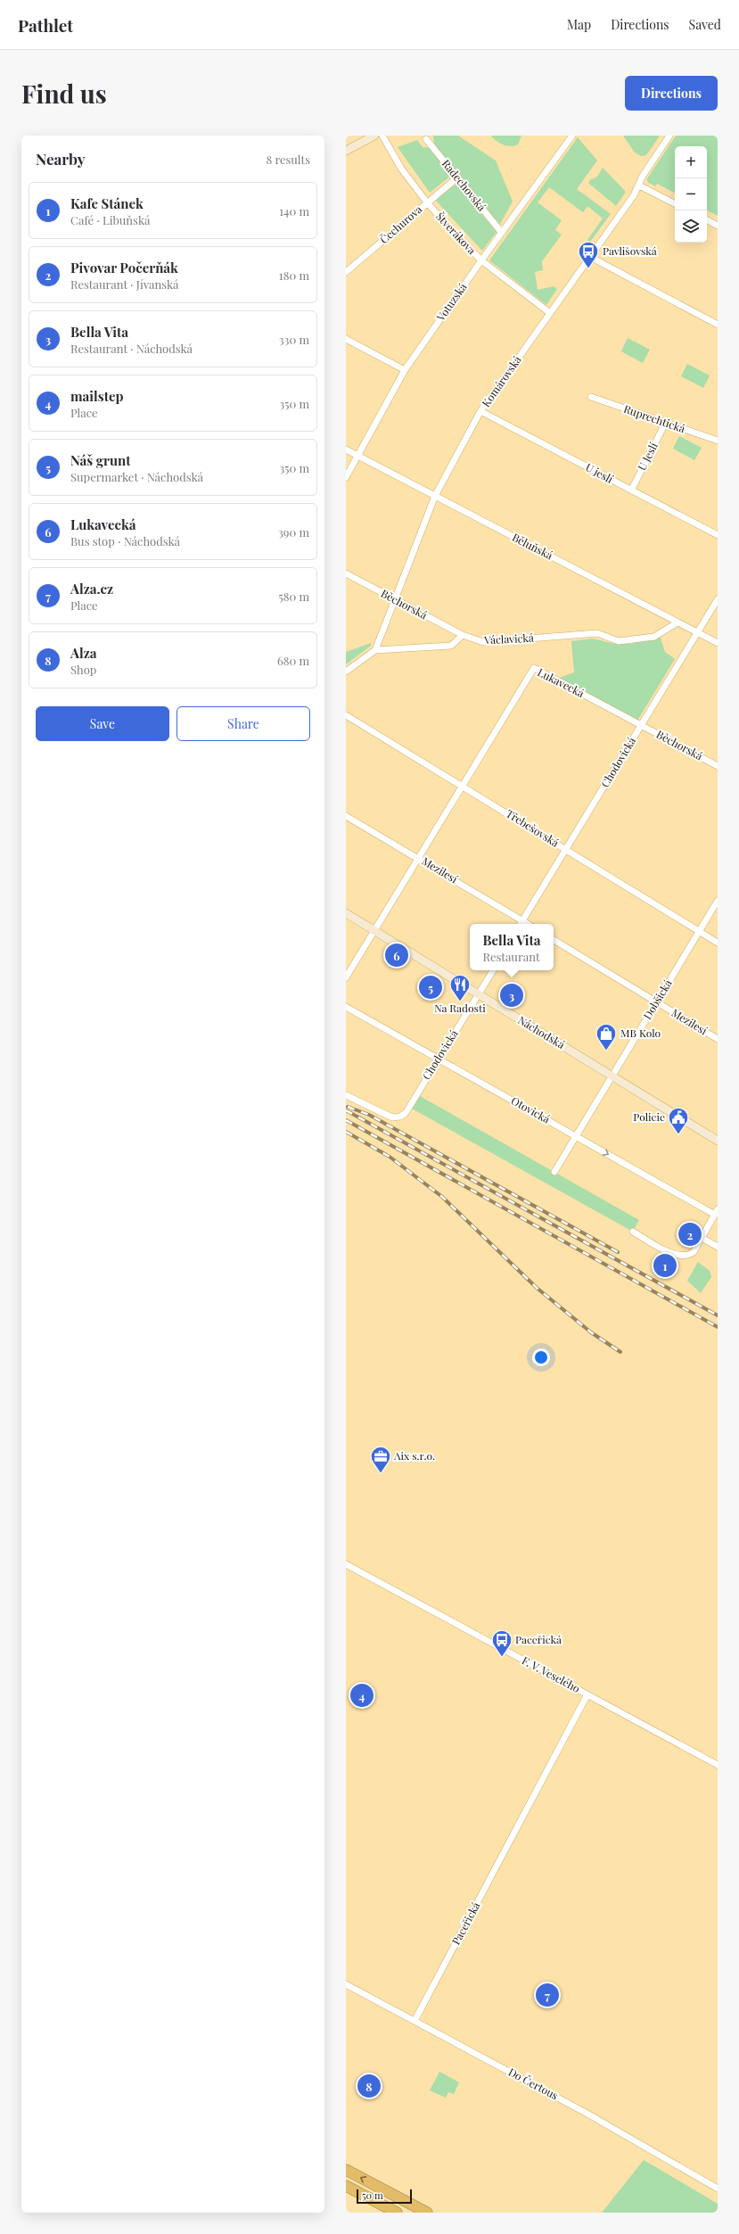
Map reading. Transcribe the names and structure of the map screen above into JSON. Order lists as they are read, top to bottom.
{
  "streets": {
    "main road": ["Náchodská"],
    "street": [
      "Radechovská",
      "Čechurova",
      "Štverákova",
      "Votuzská",
      "Komárovská",
      "Ruprechtická",
      "U Jeslí",
      "U jeslí",
      "Běluňská",
      "Běchorská",
      "Václavická",
      "Lukavecká",
      "Chodovická",
      "Třebešovská",
      "Mezilesí",
      "Dobšická",
      "Otovická",
      "F. V. Veselého",
      "Paceřická",
      "Do Čertous"
    ]
  },
  "crossings": [
    ["Radechovská", "Čechurova"],
    ["Radechovská", "Votuzská"],
    ["Čechurova", "Štverákova"],
    ["Štverákova", "Votuzská"],
    ["Štverákova", "Komárovská"],
    ["Votuzská", "Běluňská"],
    ["Komárovská", "U jeslí"],
    ["Komárovská", "Běluňská"],
    ["Komárovská", "Běchorská"],
    ["Ruprechtická", "U Jeslí"],
    ["U Jeslí", "U jeslí"],
    ["Běluňská", "Václavická"],
    ["Běluňská", "Chodovická"],
    ["Běchorská", "Václavická"],
    ["Běchorská", "Lukavecká"],
    ["Běchorská", "Chodovická"],
    ["Lukavecká", "Chodovická"],
    ["Lukavecká", "Třebešovská"],
    ["Lukavecká", "Mezilesí"],
    ["Lukavecká", "Náchodská"],
    ["Chodovická", "Třebešovská"],
    ["Chodovická", "Mezilesí"],
    ["Chodovická", "Náchodská"],
    ["Chodovická", "Otovická"],
    ["Třebešovská", "Dobšická"],
    ["Mezilesí", "Dobšická"],
    ["Dobšická", "Náchodská"],
    ["Dobšická", "Otovická"],
    ["F. V. Veselého", "Paceřická"],
    ["Paceřická", "Do Čertous"]
  ],
  "one_way": ["Otovická"],
  "places": {
    "bus stop": ["Pavlišovská", "Paceřická"],
    "restaurant": ["Na Radosti"],
    "shop": ["MB Kolo"],
    "public building": ["Policie"],
    "office": ["Aix s.r.o."]
  },
  "scale_bar": "50 m",
  "page": {
    "header": "Pathlet",
    "nav": ["Map", "Directions", "Saved"],
    "buttons": [
      "Directions",
      ["Save", "Share"]
    ],
    "title": "Find us",
    "heading": ["Nearby", "8 results"],
    "map_buttons": ["+", "−"],
    "list": [
      {
        "mark": "1",
        "name": "Kafe Stánek",
        "note": "Café · Libuňská",
        "value": "140 m"
      },
      {
        "mark": "2",
        "name": "Pivovar Počerňák",
        "note": "Restaurant · Jívanská",
        "value": "180 m"
      },
      {
        "mark": "3",
        "name": "Bella Vita",
        "note": "Restaurant · Náchodská",
        "value": "330 m"
      },
      {
        "mark": "4",
        "name": "mailstep",
        "note": "Place",
        "value": "350 m"
      },
      {
        "mark": "5",
        "name": "Náš grunt",
        "note": "Supermarket · Náchodská",
        "value": "350 m"
      },
      {
        "mark": "6",
        "name": "Lukavecká",
        "note": "Bus stop · Náchodská",
        "value": "390 m"
      },
      {
        "mark": "7",
        "name": "Alza.cz",
        "note": "Place",
        "value": "580 m"
      },
      {
        "mark": "8",
        "name": "Alza",
        "note": "Shop",
        "value": "680 m"
      }
    ],
    "popup": ["Bella Vita", "Restaurant"],
    "pins": [
      "6",
      "5",
      "3",
      "2",
      "1",
      "4",
      "7",
      "8"
    ],
    "scale": "50 m"
  }
}
